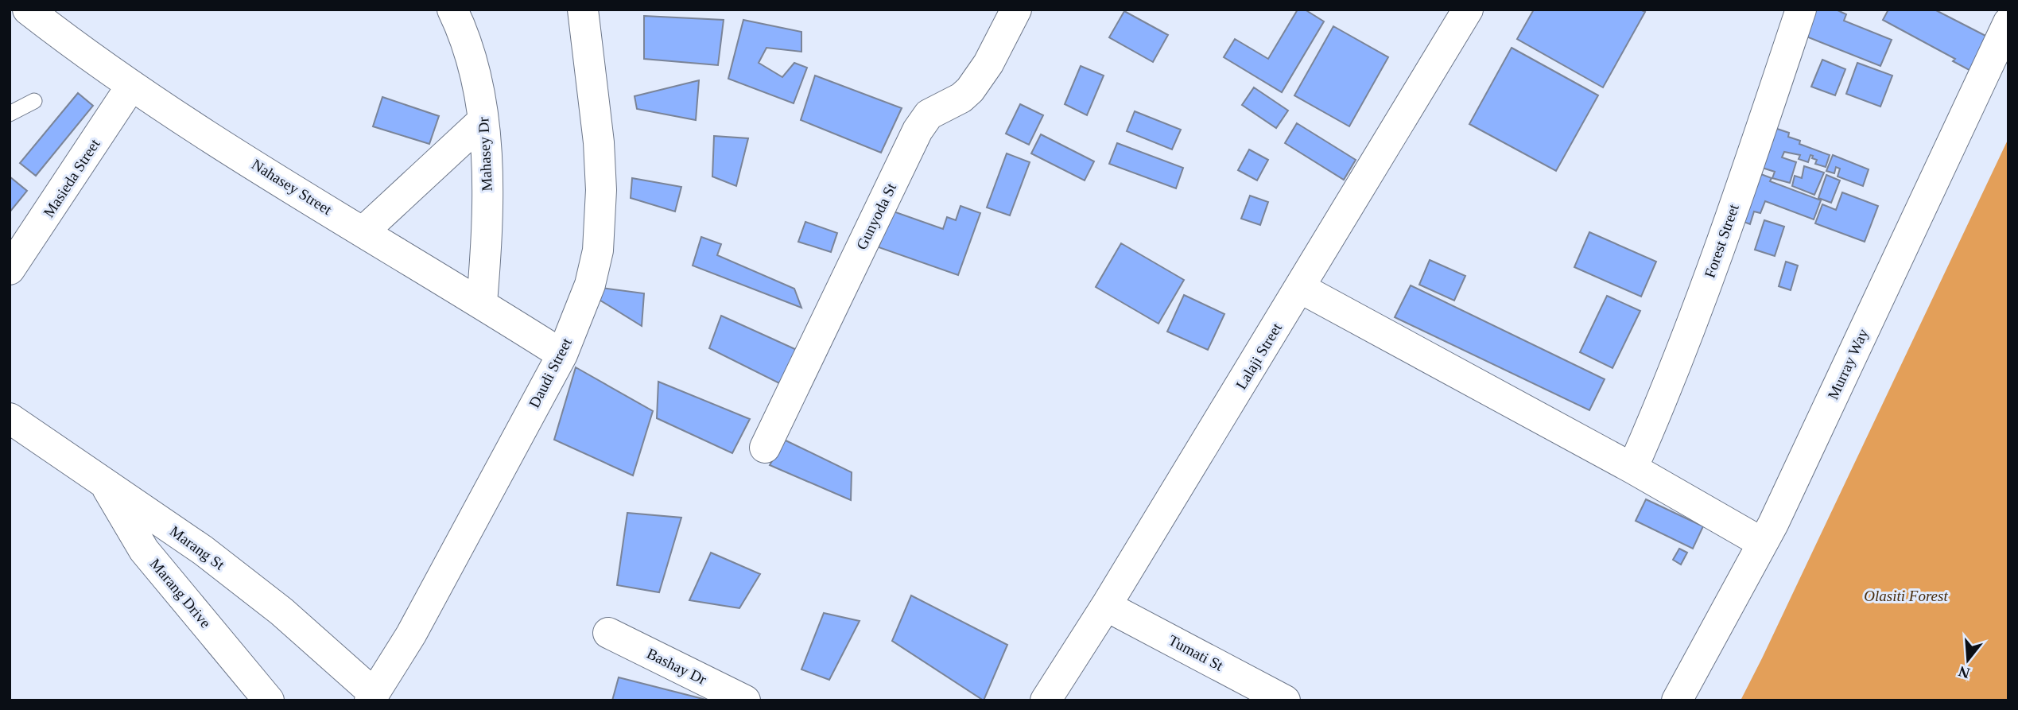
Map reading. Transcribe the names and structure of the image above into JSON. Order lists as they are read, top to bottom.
{
  "streets": {
    "street": [
      "Mahasey Dr",
      "Masieda Street",
      "Nahasey Street",
      "Gunyoda St",
      "Forest Street",
      "Lalaji Street",
      "Murray Way",
      "Daudi Street",
      "Marang St",
      "Marang Drive",
      "Tumati St",
      "Bashay Dr"
    ]
  },
  "crossings": [
    ["Mahasey Dr", "Nahasey Street"],
    ["Masieda Street", "Nahasey Street"],
    ["Nahasey Street", "Daudi Street"],
    ["Lalaji Street", "Tumati St"],
    ["Daudi Street", "Marang St"],
    ["Marang St", "Marang Drive"]
  ],
  "parks": ["Olasiti Forest"],
  "north": "bottom"
}
